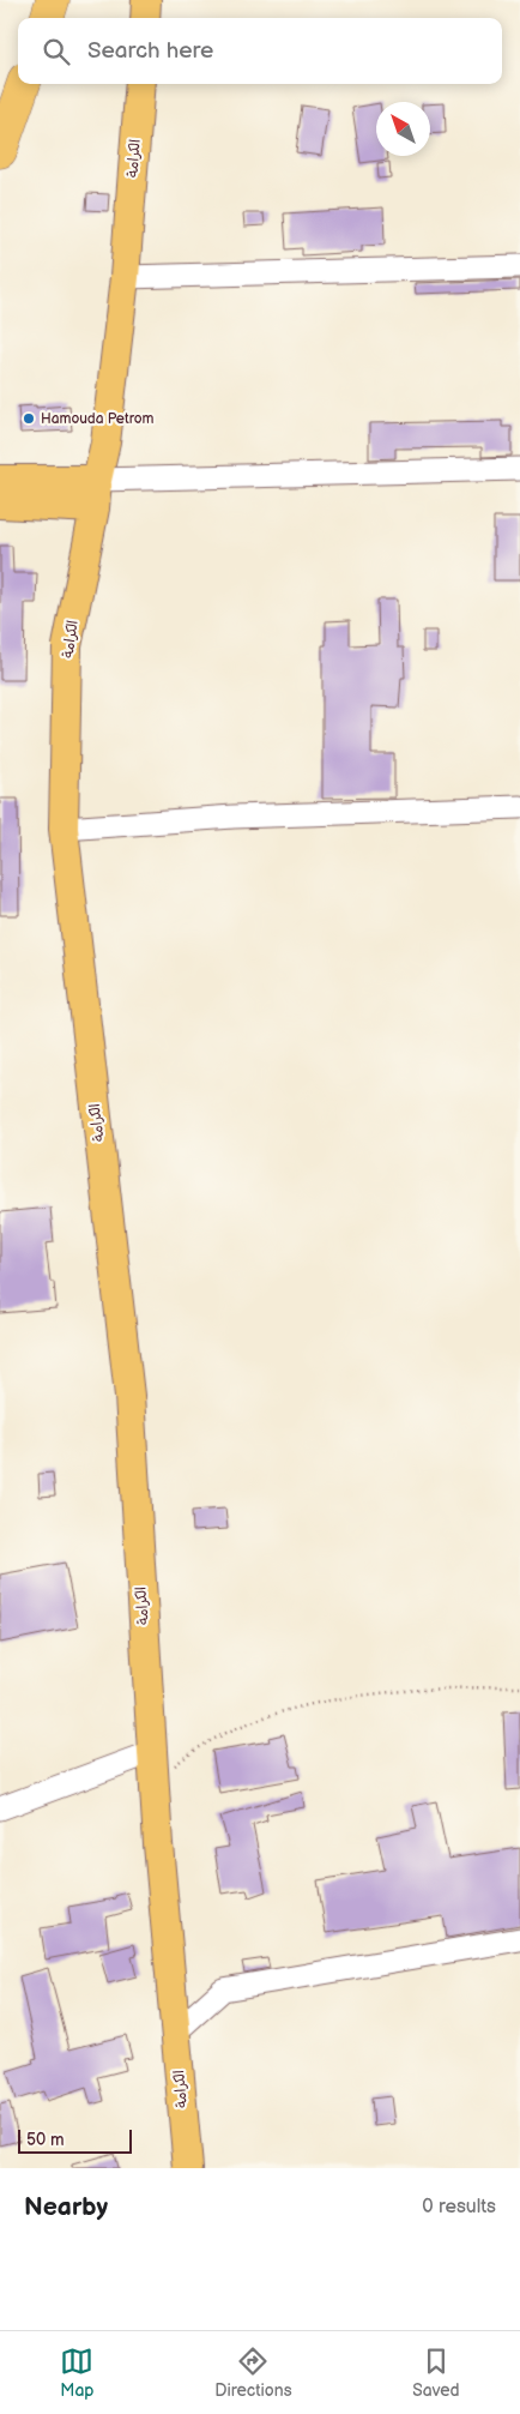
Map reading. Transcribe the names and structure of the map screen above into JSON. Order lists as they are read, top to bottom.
{
  "streets": {
    "main road": ["الكرامة"]
  },
  "places": ["Hamouda Petrom"],
  "scale_bar": "50 m",
  "north": "top left",
  "page": {
    "search": "Search here",
    "scale": "50 m",
    "heading": ["Nearby", "0 results"],
    "nav": ["Map", "Directions", "Saved"]
  }
}
